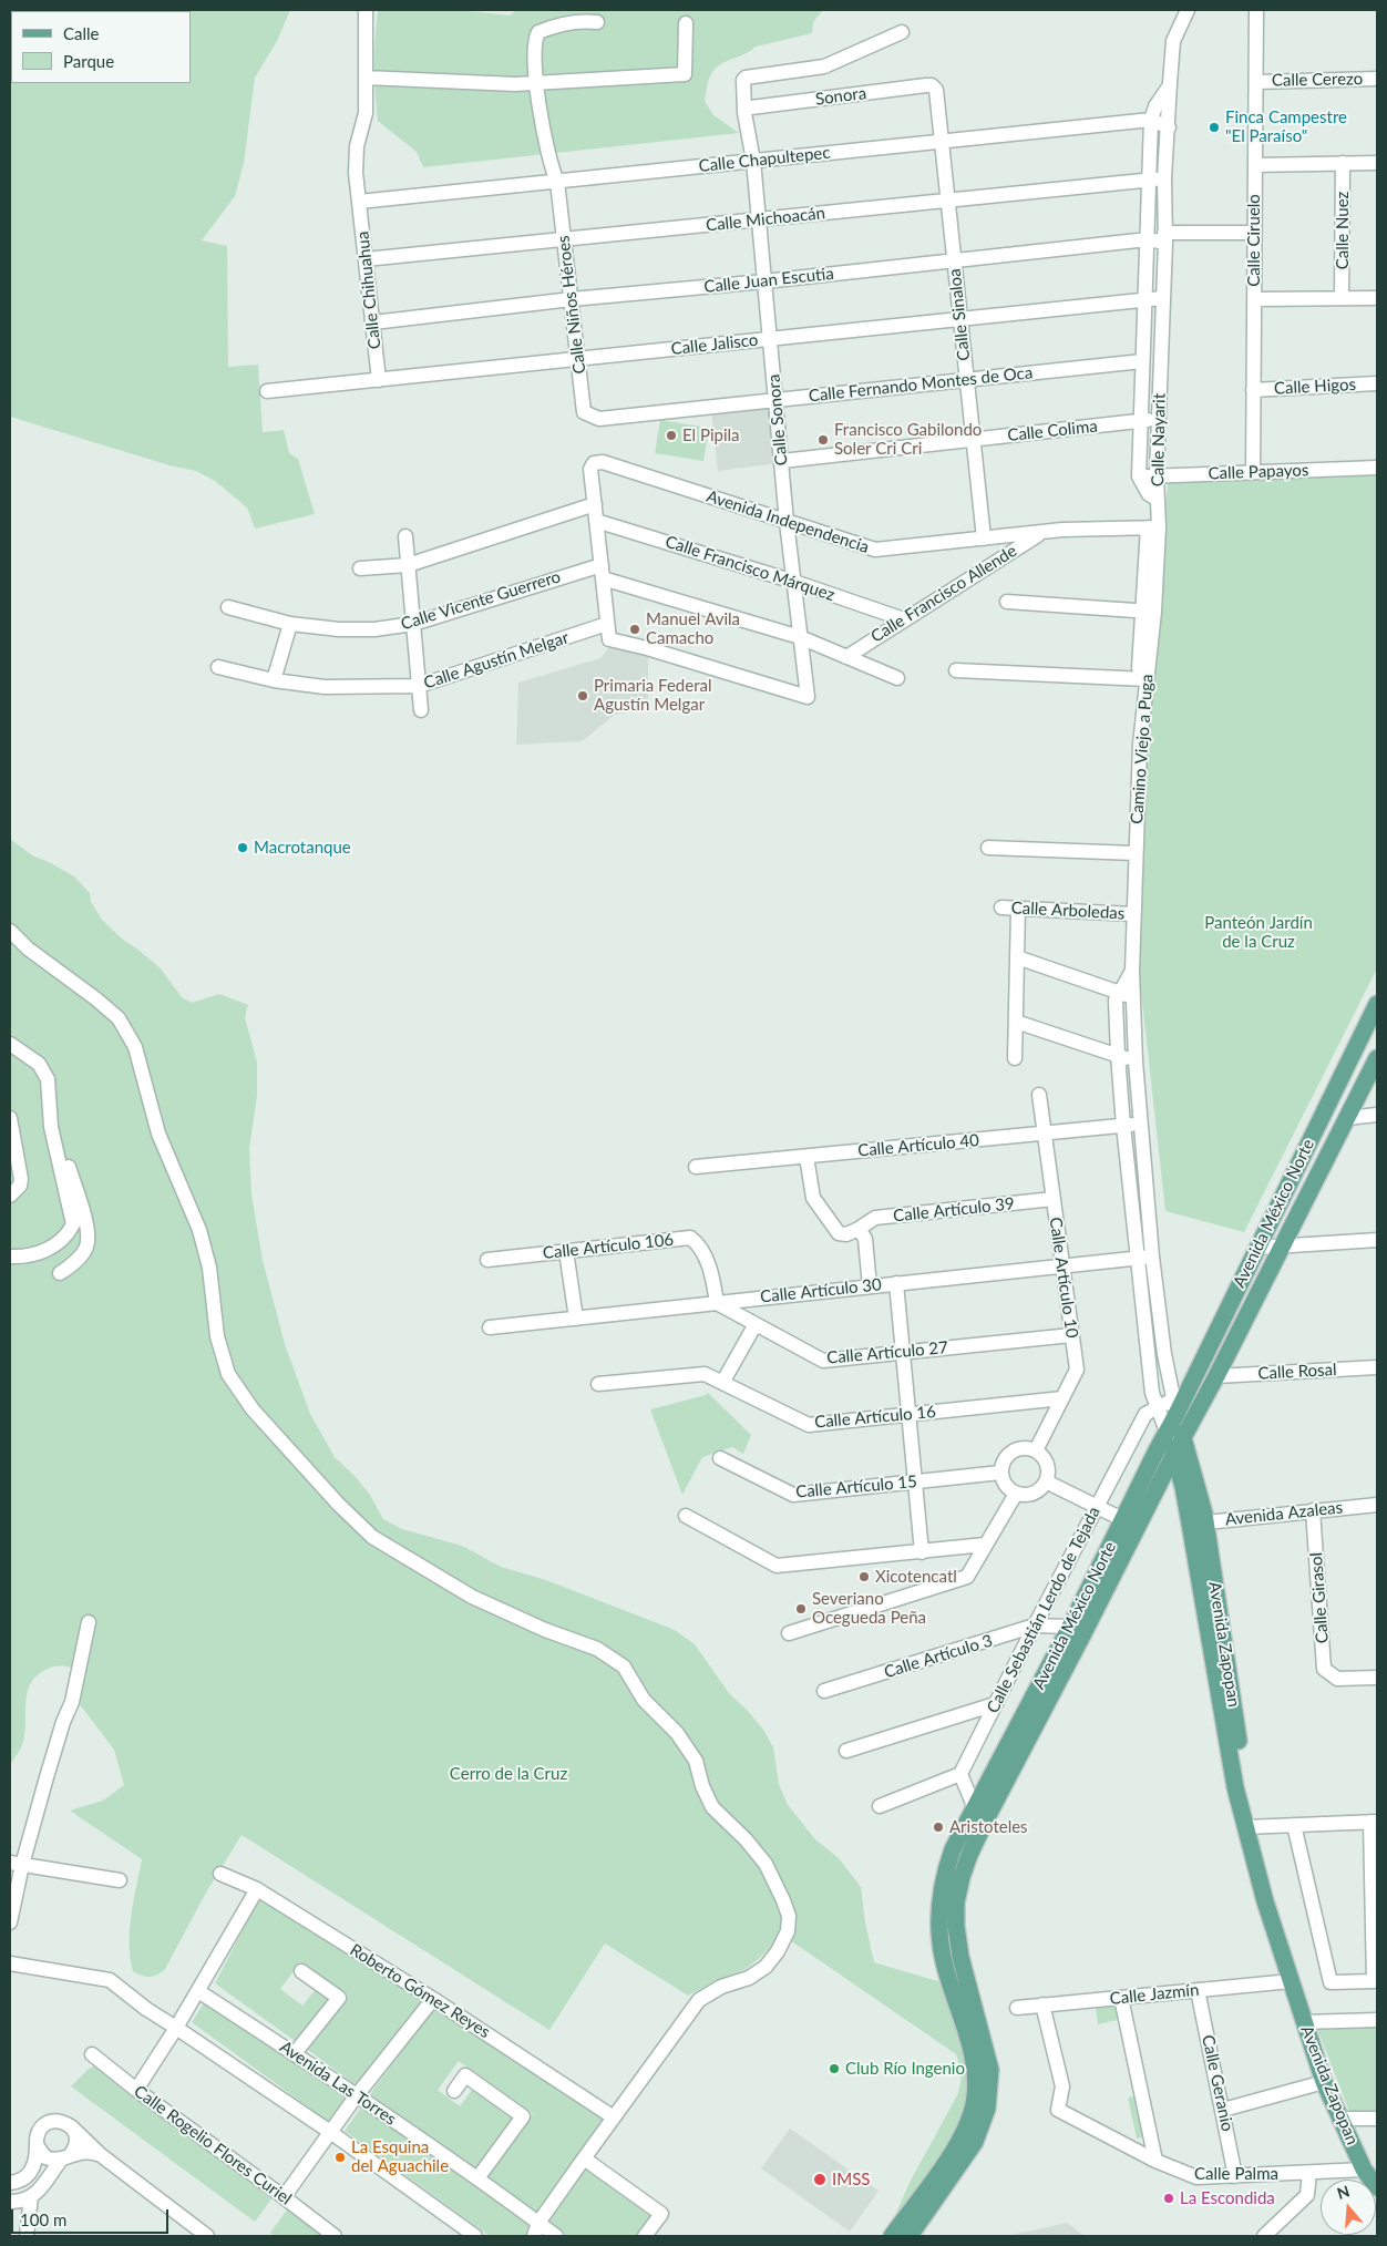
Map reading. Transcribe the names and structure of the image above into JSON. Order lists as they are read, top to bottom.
{
  "streets": {
    "main road": ["Avenida México Norte", "Avenida Zapopan"],
    "street": [
      "Calle Cerezo",
      "Sonora",
      "Calle Chapultepec",
      "Calle Michoacán",
      "Calle Nuez",
      "Calle Ciruelo",
      "Calle Juan Escutia",
      "Calle Chihuahua",
      "Calle Niños Héroes",
      "Calle Sinaloa",
      "Calle Jalisco",
      "Calle Fernando Montes de Oca",
      "Calle Higos",
      "Calle Sonora",
      "Calle Colima",
      "Calle Nayarit",
      "Calle Papayos",
      "Avenida Independencia",
      "Calle Francisco Márquez",
      "Calle Francisco Allende",
      "Calle Vicente Guerrero",
      "Calle Agustín Melgar",
      "Camino Viejo a Puga",
      "Calle Arboledas",
      "Calle Artículo 40",
      "Calle Artículo 39",
      "Calle Artículo 106",
      "Calle Artículo 10",
      "Calle Artículo 30",
      "Calle Artículo 27",
      "Calle Rosal",
      "Calle Artículo 16",
      "Calle Artículo 15",
      "Avenida Azaleas",
      "Calle Girasol",
      "Calle Sebastián Lerdo de Tejada",
      "Calle Artículo 3",
      "Roberto Gómez Reyes",
      "Calle Jazmín",
      "Avenida Las Torres",
      "Calle Geranio",
      "Calle Rogelio Flores Curiel",
      "Calle Palma"
    ]
  },
  "crossings": [
    ["Calle Cerezo", "Calle Ciruelo"],
    ["Sonora", "Calle Sinaloa"],
    ["Sonora", "Calle Sonora"],
    ["Calle Chapultepec", "Calle Chihuahua"],
    ["Calle Chapultepec", "Calle Niños Héroes"],
    ["Calle Chapultepec", "Calle Sinaloa"],
    ["Calle Chapultepec", "Calle Sonora"],
    ["Calle Chapultepec", "Calle Nayarit"],
    ["Calle Michoacán", "Calle Chihuahua"],
    ["Calle Michoacán", "Calle Niños Héroes"],
    ["Calle Michoacán", "Calle Sinaloa"],
    ["Calle Michoacán", "Calle Sonora"],
    ["Calle Michoacán", "Calle Nayarit"],
    ["Calle Ciruelo", "Calle Juan Escutia"],
    ["Calle Ciruelo", "Calle Higos"],
    ["Calle Ciruelo", "Calle Papayos"],
    ["Calle Juan Escutia", "Calle Chihuahua"],
    ["Calle Juan Escutia", "Calle Niños Héroes"],
    ["Calle Juan Escutia", "Calle Sinaloa"],
    ["Calle Juan Escutia", "Calle Sonora"],
    ["Calle Juan Escutia", "Calle Nayarit"],
    ["Calle Chihuahua", "Calle Jalisco"],
    ["Calle Niños Héroes", "Calle Jalisco"],
    ["Calle Niños Héroes", "Calle Fernando Montes de Oca"],
    ["Calle Sinaloa", "Calle Jalisco"],
    ["Calle Sinaloa", "Calle Fernando Montes de Oca"],
    ["Calle Sinaloa", "Calle Colima"],
    ["Calle Sinaloa", "Avenida Independencia"],
    ["Calle Jalisco", "Calle Sonora"],
    ["Calle Jalisco", "Calle Nayarit"],
    ["Calle Fernando Montes de Oca", "Calle Sonora"],
    ["Calle Fernando Montes de Oca", "Calle Nayarit"],
    ["Calle Sonora", "Calle Colima"],
    ["Calle Sonora", "Avenida Independencia"],
    ["Calle Sonora", "Calle Francisco Márquez"],
    ["Calle Sonora", "Calle Agustín Melgar"],
    ["Calle Colima", "Calle Nayarit"],
    ["Calle Nayarit", "Calle Papayos"],
    ["Calle Nayarit", "Camino Viejo a Puga"],
    ["Avenida Independencia", "Calle Francisco Allende"],
    ["Avenida Independencia", "Camino Viejo a Puga"],
    ["Calle Francisco Márquez", "Calle Francisco Allende"],
    ["Camino Viejo a Puga", "Calle Arboledas"],
    ["Calle Artículo 40", "Calle Artículo 10"],
    ["Calle Artículo 39", "Calle Artículo 10"],
    ["Avenida México Norte", "Calle Rosal"],
    ["Avenida México Norte", "Calle Sebastián Lerdo de Tejada"],
    ["Avenida México Norte", "Avenida Zapopan"],
    ["Avenida México Norte", "Calle Artículo 3"],
    ["Calle Artículo 106", "Calle Artículo 30"],
    ["Calle Artículo 106", "Calle Artículo 27"],
    ["Calle Artículo 10", "Calle Artículo 30"],
    ["Calle Artículo 10", "Calle Artículo 27"],
    ["Calle Artículo 10", "Calle Artículo 16"],
    ["Calle Artículo 10", "Calle Artículo 15"],
    ["Calle Artículo 30", "Calle Artículo 27"],
    ["Avenida Azaleas", "Calle Girasol"],
    ["Avenida Azaleas", "Avenida Zapopan"],
    ["Calle Sebastián Lerdo de Tejada", "Calle Artículo 3"],
    ["Avenida Zapopan", "Calle Jazmín"],
    ["Avenida Zapopan", "Calle Palma"],
    ["Calle Jazmín", "Calle Geranio"],
    ["Calle Jazmín", "Calle Palma"],
    ["Calle Geranio", "Calle Palma"]
  ],
  "parks": ["Panteón Jardín de la Cruz", "Cerro de la Cruz"],
  "places": [
    "Finca Campestre \"El Paraíso\"",
    "El Pipila",
    "Francisco Gabilondo Soler Cri Cri",
    "Manuel Avila Camacho",
    "Primaria Federal Agustín Melgar",
    "Macrotanque",
    "Xicotencatl",
    "Severiano Ocegueda Peña",
    "Aristoteles",
    "Club Río Ingenio",
    "La Esquina del Aguachile",
    "IMSS",
    "La Escondida"
  ],
  "legend": ["Calle", "Parque"],
  "scale_bar": "100 m",
  "north": "top"
}
